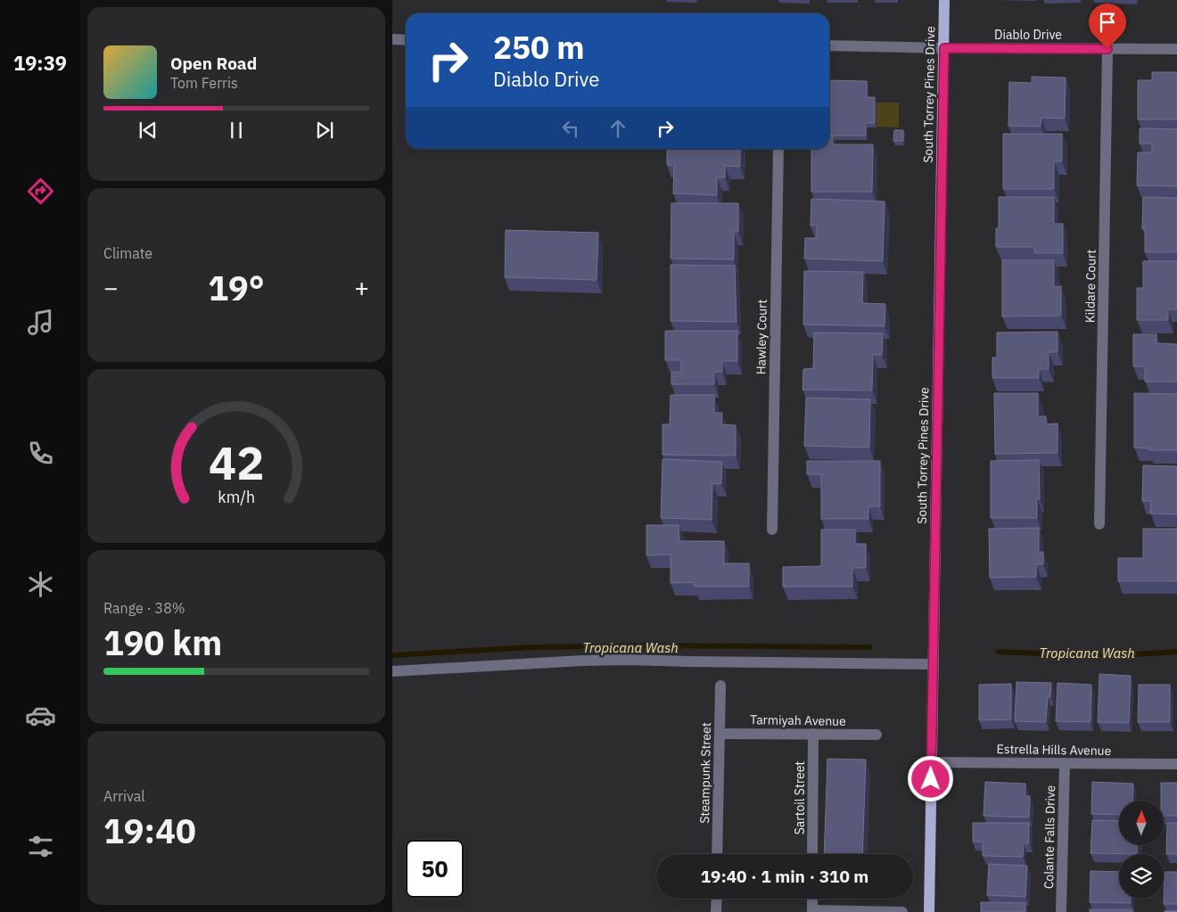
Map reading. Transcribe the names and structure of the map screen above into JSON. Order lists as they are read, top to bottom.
{
  "streets": {
    "main road": ["South Torrey Pines Drive"],
    "street": [
      "Diablo Drive",
      "Kildare Court",
      "Hawley Court",
      "Tarmiyah Avenue",
      "Estrella Hills Avenue",
      "Steampunk Street",
      "Sartoil Street",
      "Colante Falls Drive"
    ]
  },
  "crossings": [
    ["Diablo Drive", "South Torrey Pines Drive"],
    ["Diablo Drive", "Kildare Court"],
    ["South Torrey Pines Drive", "Estrella Hills Avenue"],
    ["Tarmiyah Avenue", "Steampunk Street"],
    ["Tarmiyah Avenue", "Sartoil Street"],
    ["Estrella Hills Avenue", "Colante Falls Drive"]
  ],
  "water": ["Tropicana Wash"],
  "north": "top",
  "page": {
    "tabs": "19:39",
    "turn": ["250 m", "Diablo Drive"],
    "song": ["Open Road", "Tom Ferris"],
    "tile": [
      "Climate",
      ["Range · 38%", "190 km"],
      ["Arrival", "19:40"]
    ],
    "heat": ["−", "19°", "+"],
    "limit": "50",
    "trip": "19:40 · 1 min · 310 m",
    "gauge": ["42", "km/h"]
  }
}
